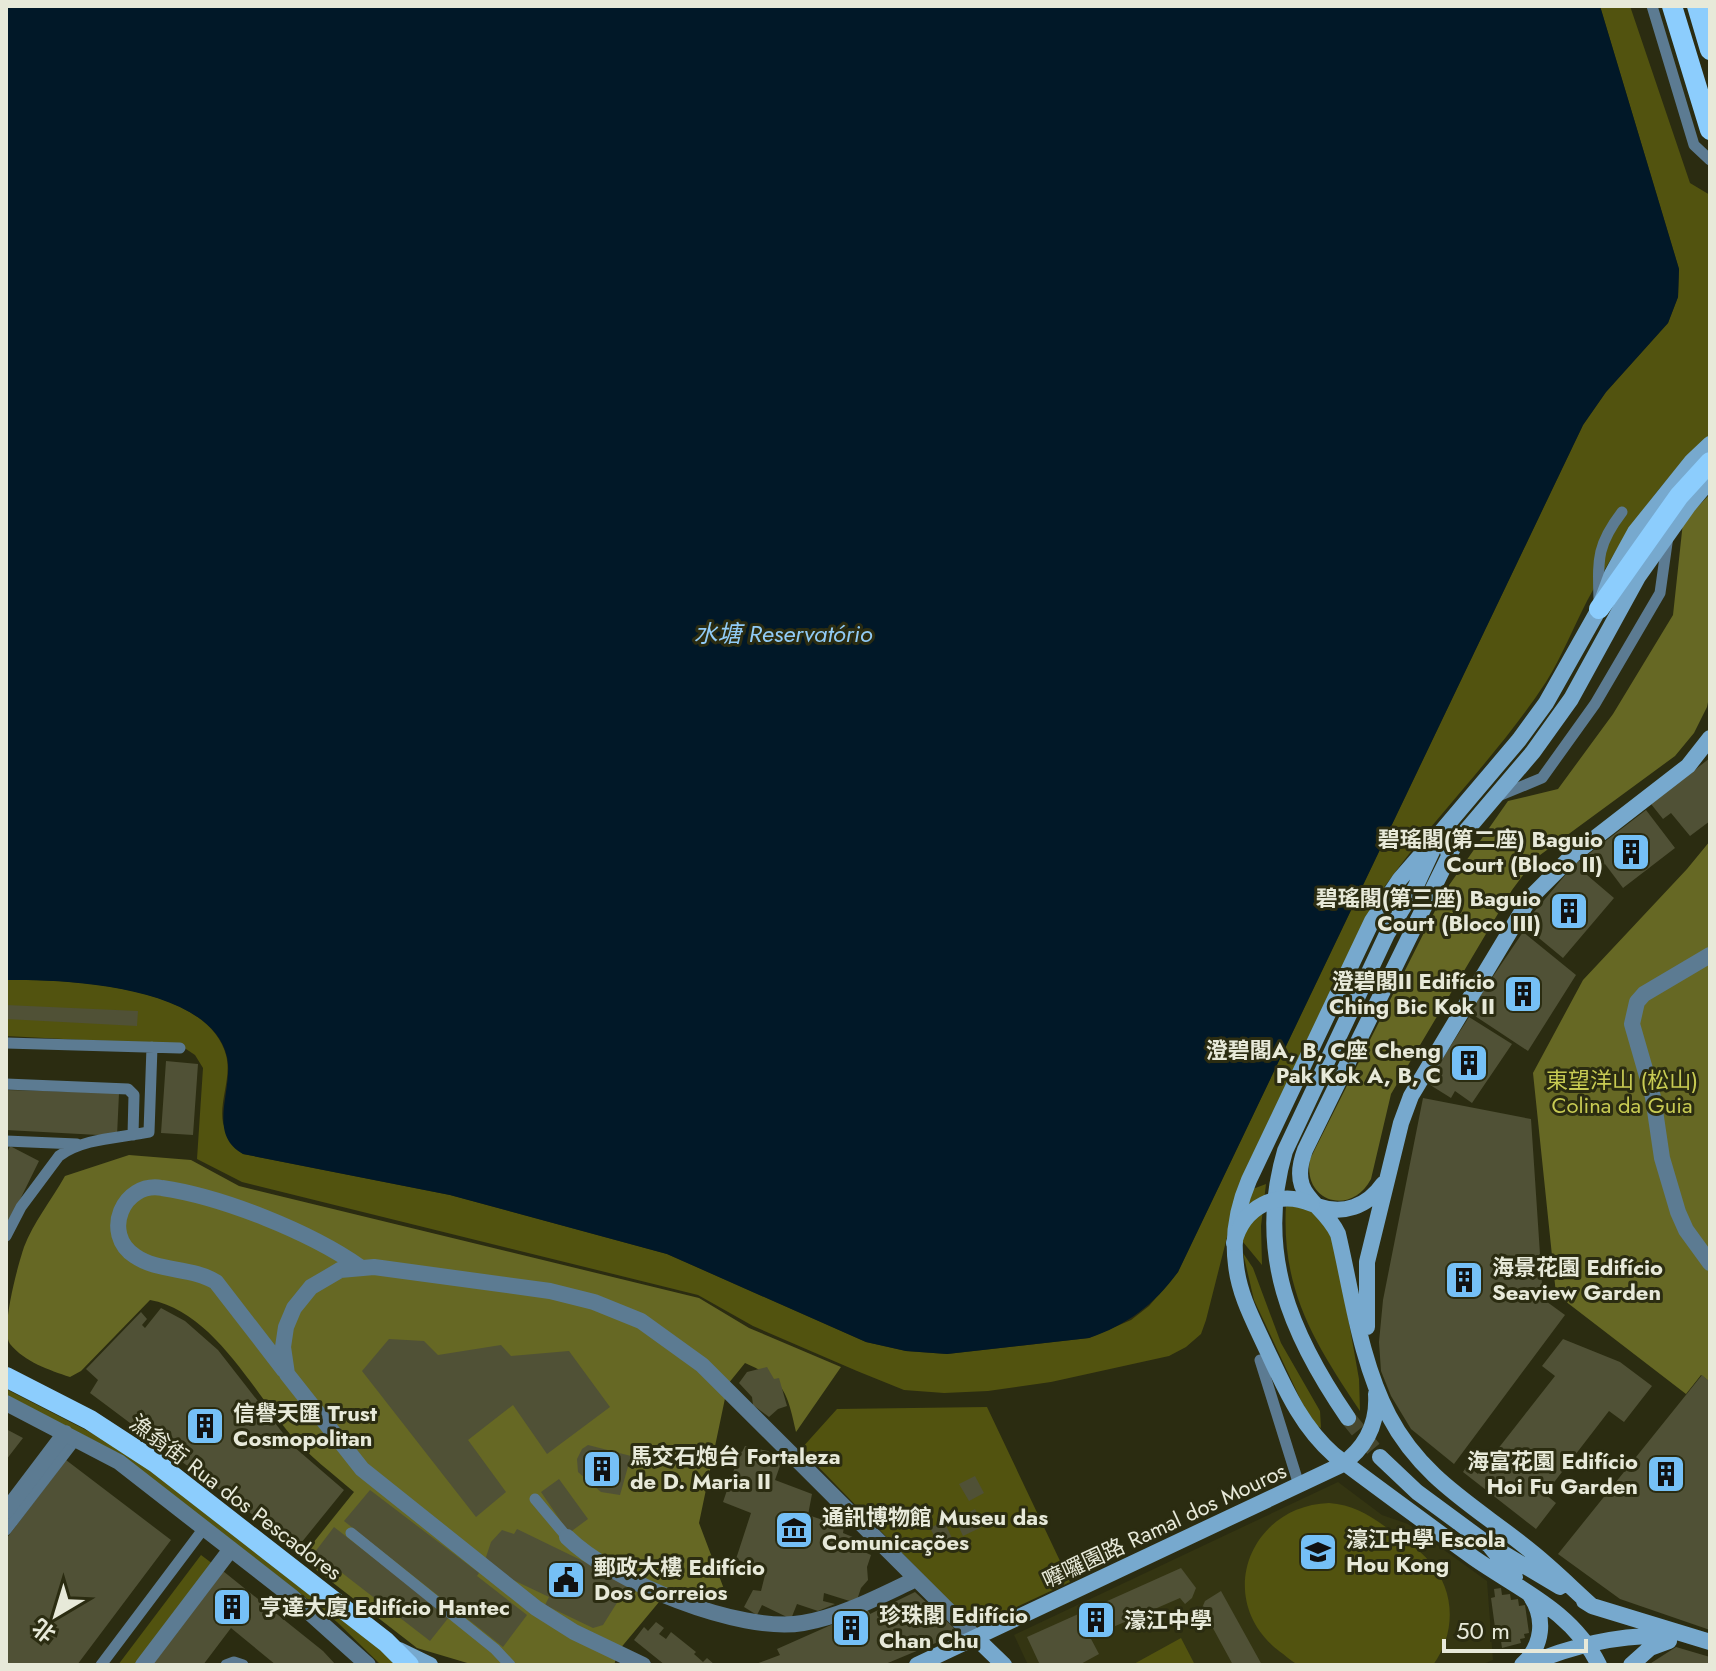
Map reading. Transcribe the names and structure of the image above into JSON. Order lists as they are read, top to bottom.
{
  "streets": {
    "main road": ["漁翁街 Rua dos Pescadores", "嚤囉園路 Ramal dos Mouros"]
  },
  "water": ["水塘 Reservatório"],
  "parks": ["東望洋山 (松山) Colina da Guia"],
  "places": {
    "building": [
      "碧瑤閣(第二座) Baguio Court (Bloco II)",
      "碧瑤閣(第三座) Baguio Court (Bloco III)",
      "澄碧閣II Edifício Ching Bic Kok II",
      "澄碧閣A, B, C座 Cheng Pak Kok A, B, C",
      "海景花園 Edifício Seaview Garden",
      "信譽天匯 Trust Cosmopolitan",
      "馬交石炮台 Fortaleza de D. Maria II",
      "海富花園 Edifício Hoi Fu Garden",
      "亨達大廈 Edifício Hantec",
      "濠江中學",
      "珍珠閣 Edifício Chan Chu"
    ],
    "museum": ["通訊博物館 Museu das Comunicações"],
    "school or university": ["濠江中學 Escola Hou Kong"],
    "public building": ["郵政大樓 Edifício Dos Correios"]
  },
  "scale_bar": "50 m",
  "north": "bottom left"
}
